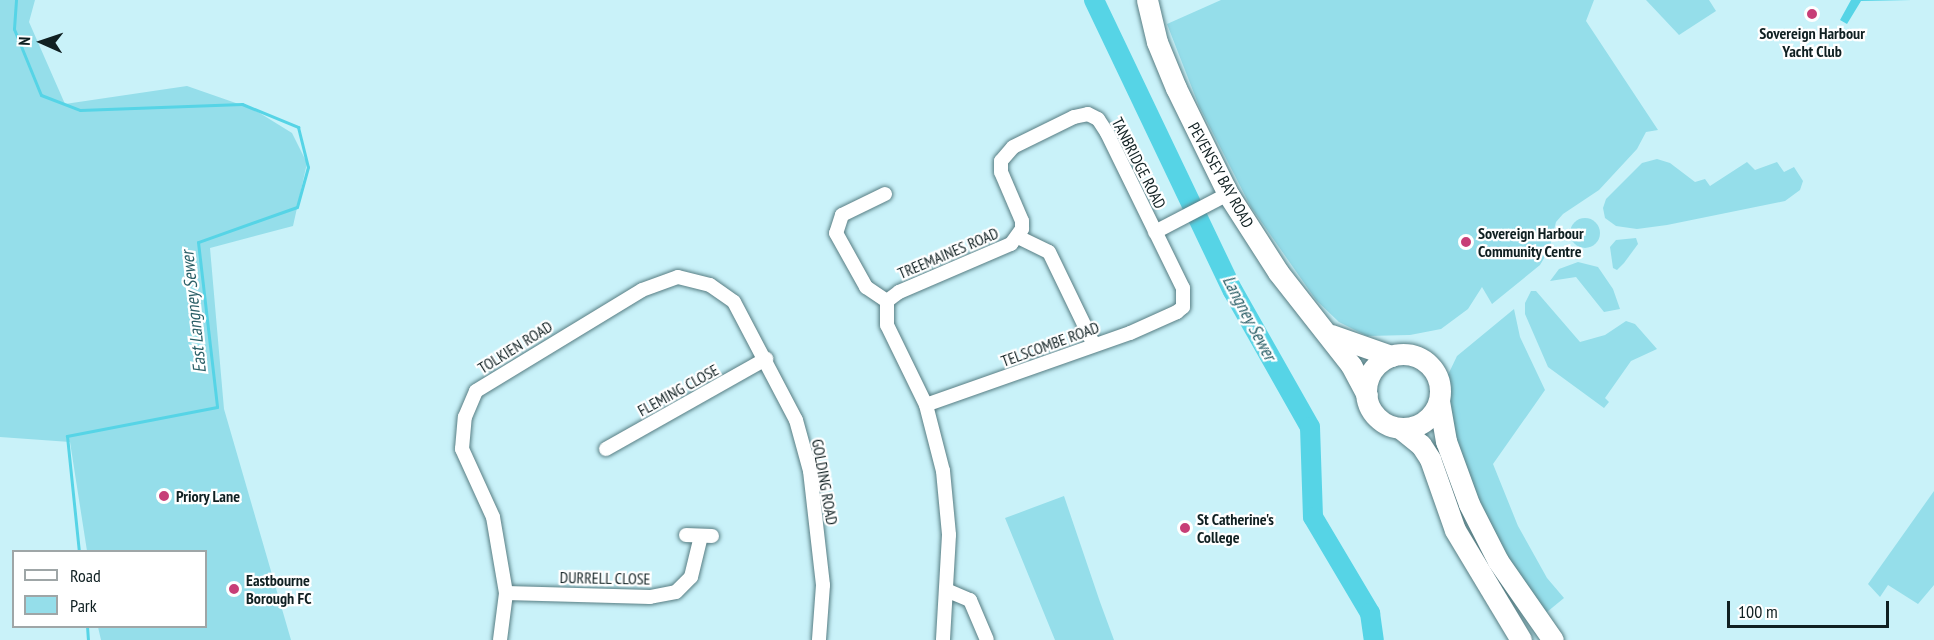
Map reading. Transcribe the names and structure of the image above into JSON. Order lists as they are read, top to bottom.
{
  "streets": {
    "main road": ["PEVENSEY BAY ROAD"],
    "street": [
      "TANBRIDGE ROAD",
      "TREEMAINES ROAD",
      "TELSCOMBE ROAD",
      "TOLKIEN ROAD",
      "FLEMING CLOSE",
      "GOLDING ROAD",
      "DURRELL CLOSE"
    ]
  },
  "crossings": [
    ["TANBRIDGE ROAD", "PEVENSEY BAY ROAD"],
    ["TANBRIDGE ROAD", "TREEMAINES ROAD"],
    ["TANBRIDGE ROAD", "TELSCOMBE ROAD"],
    ["TOLKIEN ROAD", "GOLDING ROAD"],
    ["TOLKIEN ROAD", "DURRELL CLOSE"],
    ["FLEMING CLOSE", "GOLDING ROAD"]
  ],
  "water": ["East Langney Sewer", "Langney Sewer"],
  "places": [
    "Sovereign Harbour Yacht Club",
    "Sovereign Harbour Community Centre",
    "Priory Lane",
    "St Catherine's College",
    "Eastbourne Borough FC"
  ],
  "legend": ["Road", "Park"],
  "scale_bar": "100 m",
  "north": "left"
}
